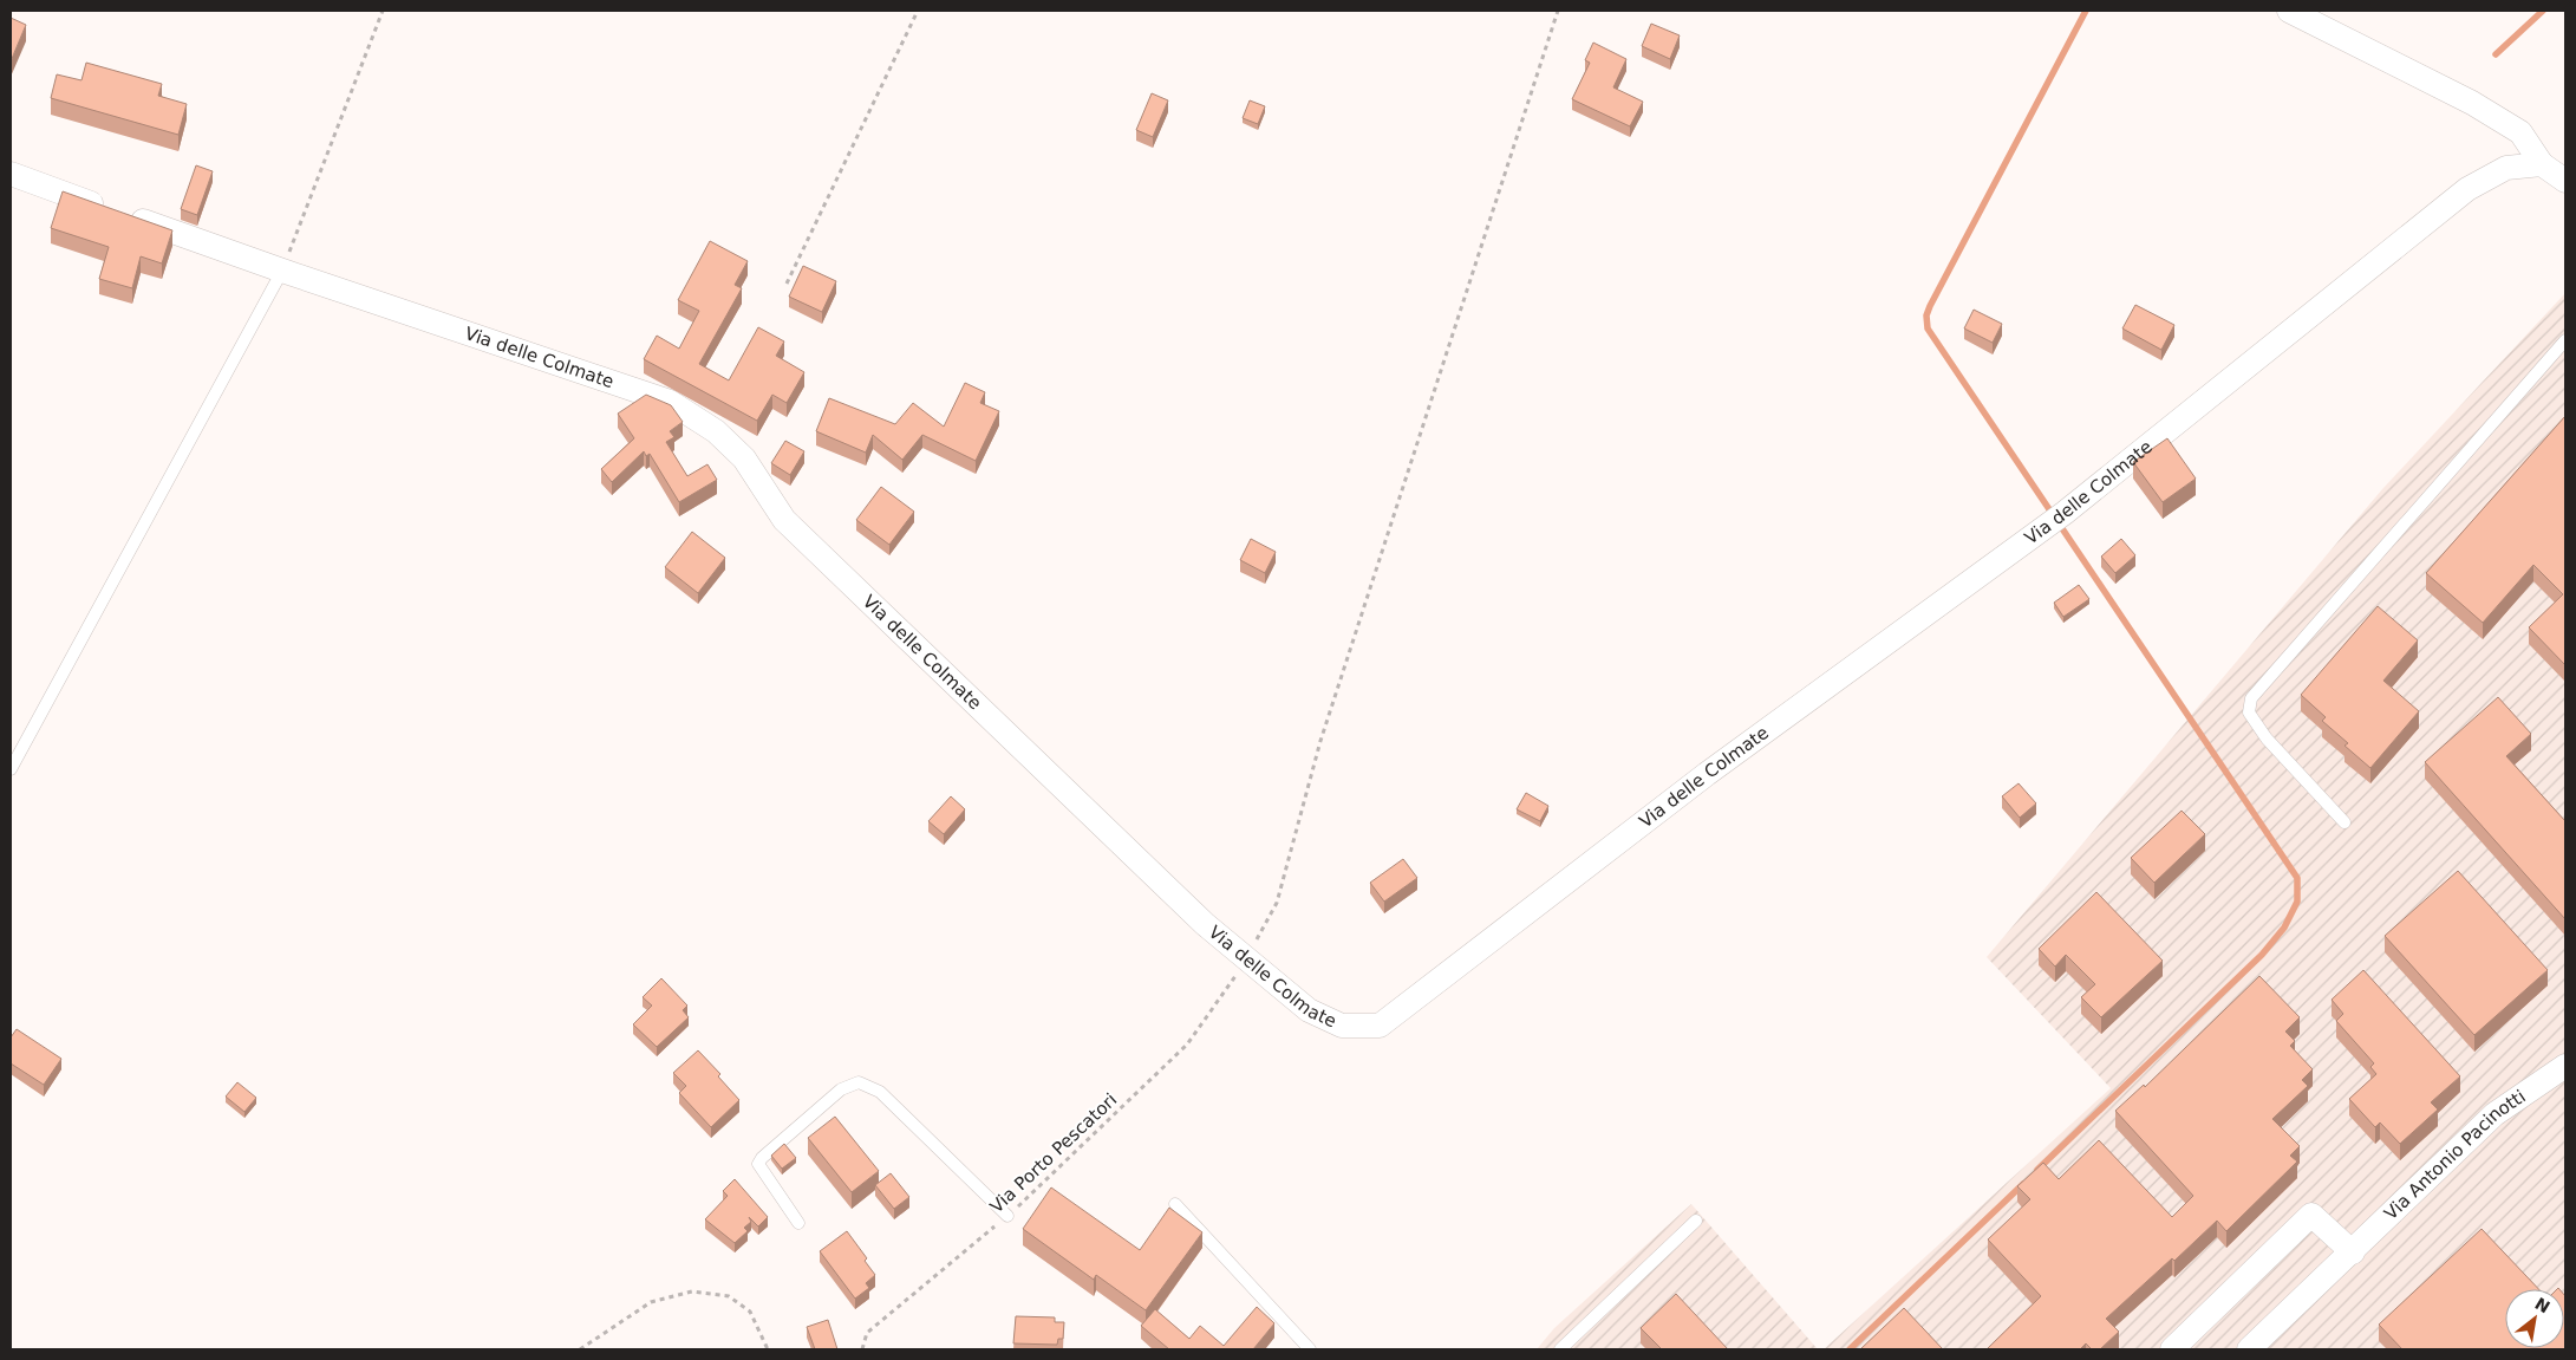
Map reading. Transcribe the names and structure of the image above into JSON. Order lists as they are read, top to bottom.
{
  "streets": {
    "street": ["Via delle Colmate", "Via Antonio Pacinotti"],
    "path": ["Via Porto Pescatori"]
  },
  "crossings": [
    ["Via delle Colmate", "Via Porto Pescatori"]
  ],
  "north": "top right"
}
